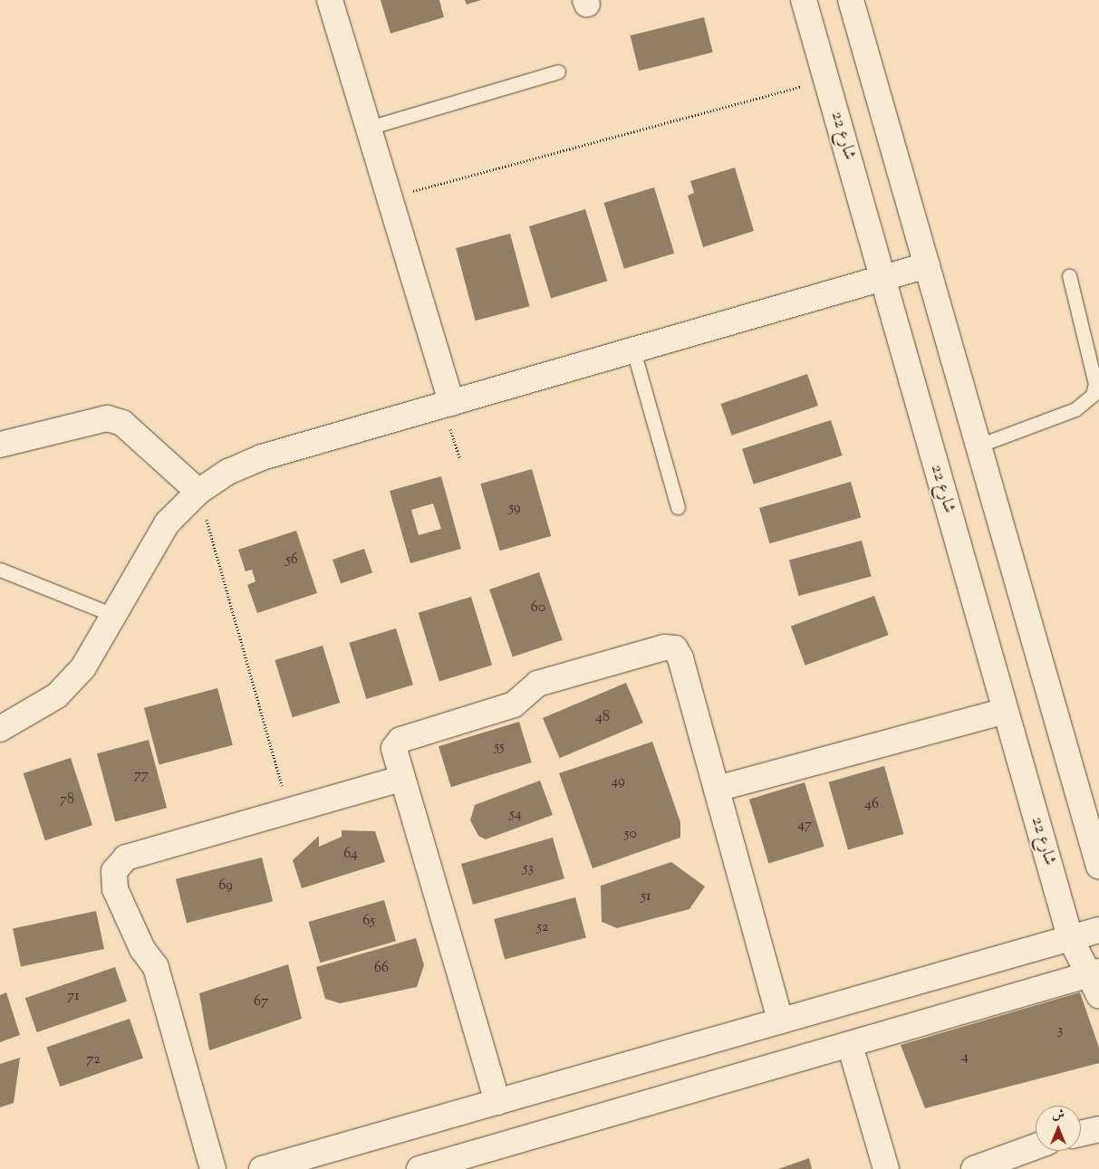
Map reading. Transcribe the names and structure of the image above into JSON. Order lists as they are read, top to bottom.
{
  "streets": {
    "street": ["شارع 22"]
  },
  "house_numbers": [
    "59",
    "56",
    "60",
    "48",
    "55",
    "77",
    "49",
    "78",
    "46",
    "54",
    "47",
    "50",
    "64",
    "53",
    "69",
    "51",
    "65",
    "52",
    "66",
    "71",
    "67",
    "3",
    "4",
    "72"
  ],
  "north": "top"
}
